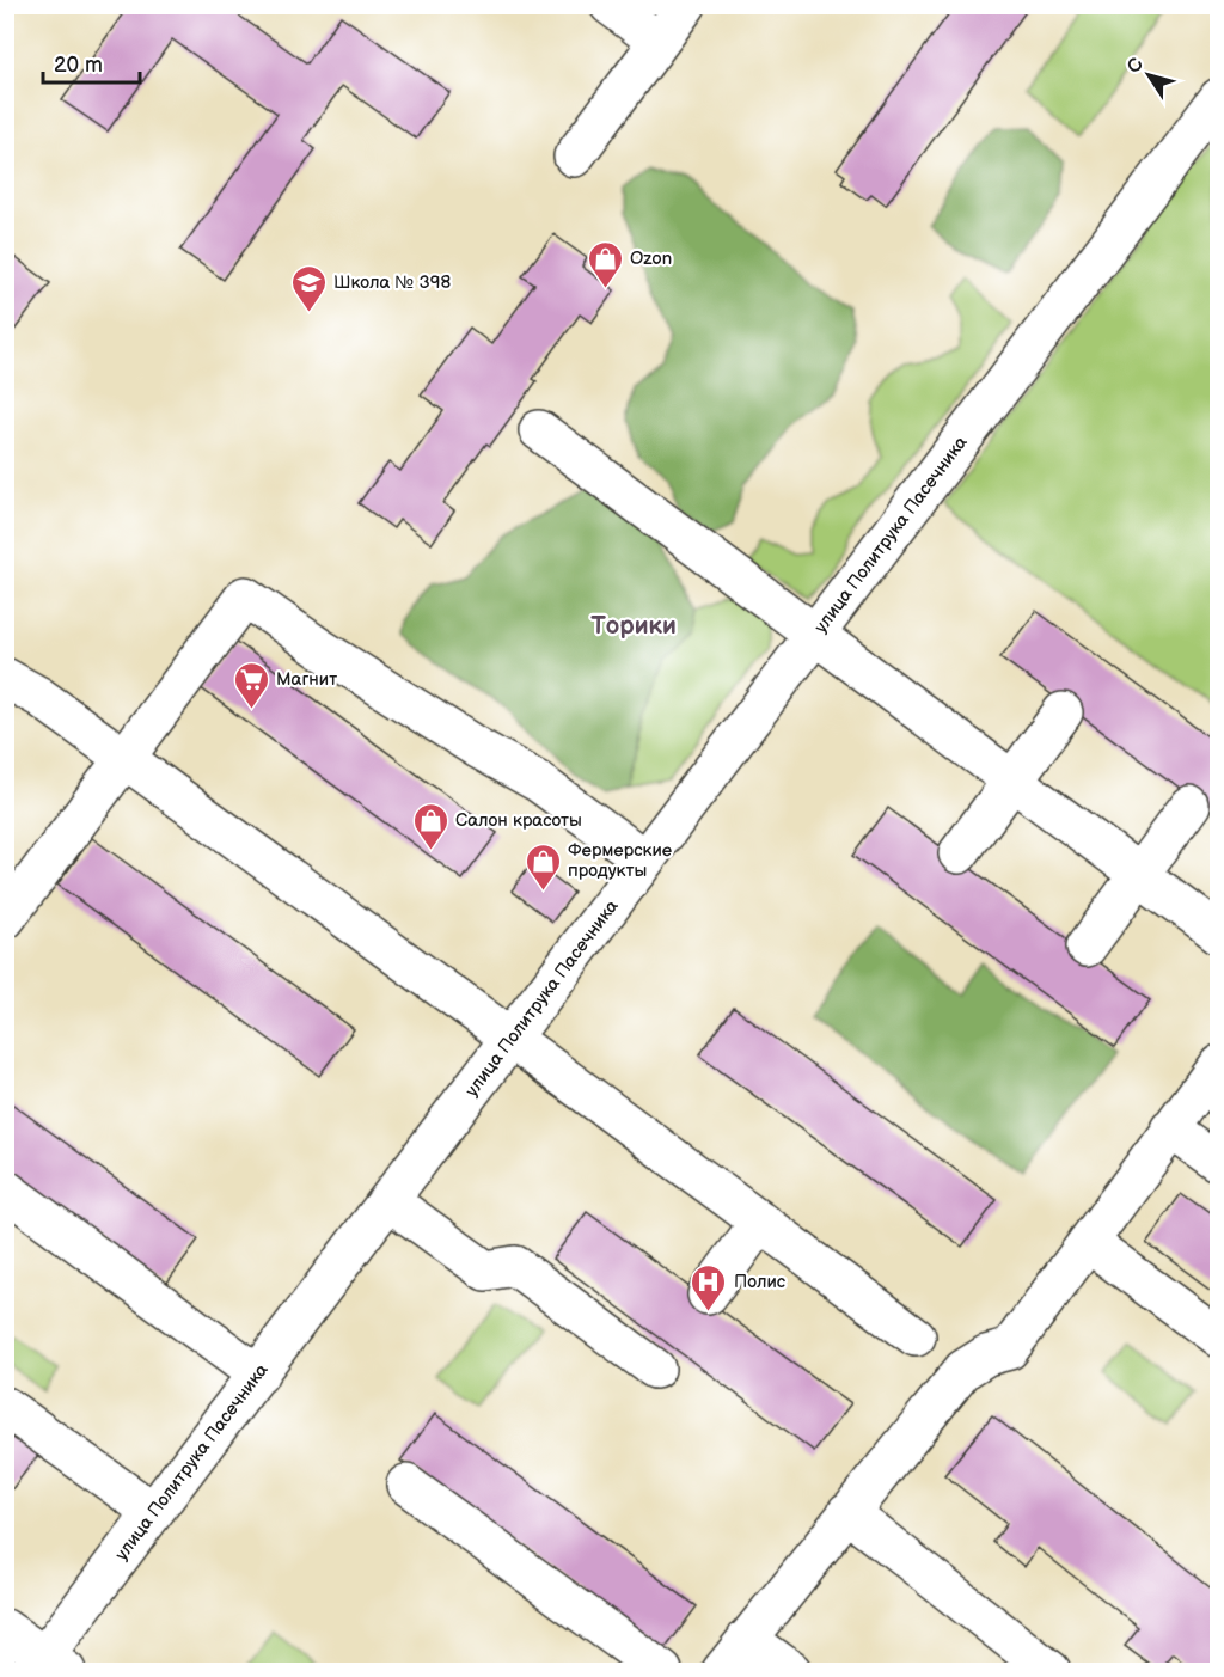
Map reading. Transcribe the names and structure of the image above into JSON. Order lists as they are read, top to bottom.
{
  "streets": {
    "street": ["улица Политрука Пасечника"]
  },
  "districts": ["Торики"],
  "places": {
    "shop": ["Ozon", "Салон красоты", "Фермерские продукты"],
    "school or university": ["Школа № 398"],
    "supermarket": ["Магнит"],
    "hospital": ["Полис"]
  },
  "scale_bar": "20 m",
  "north": "top left"
}
